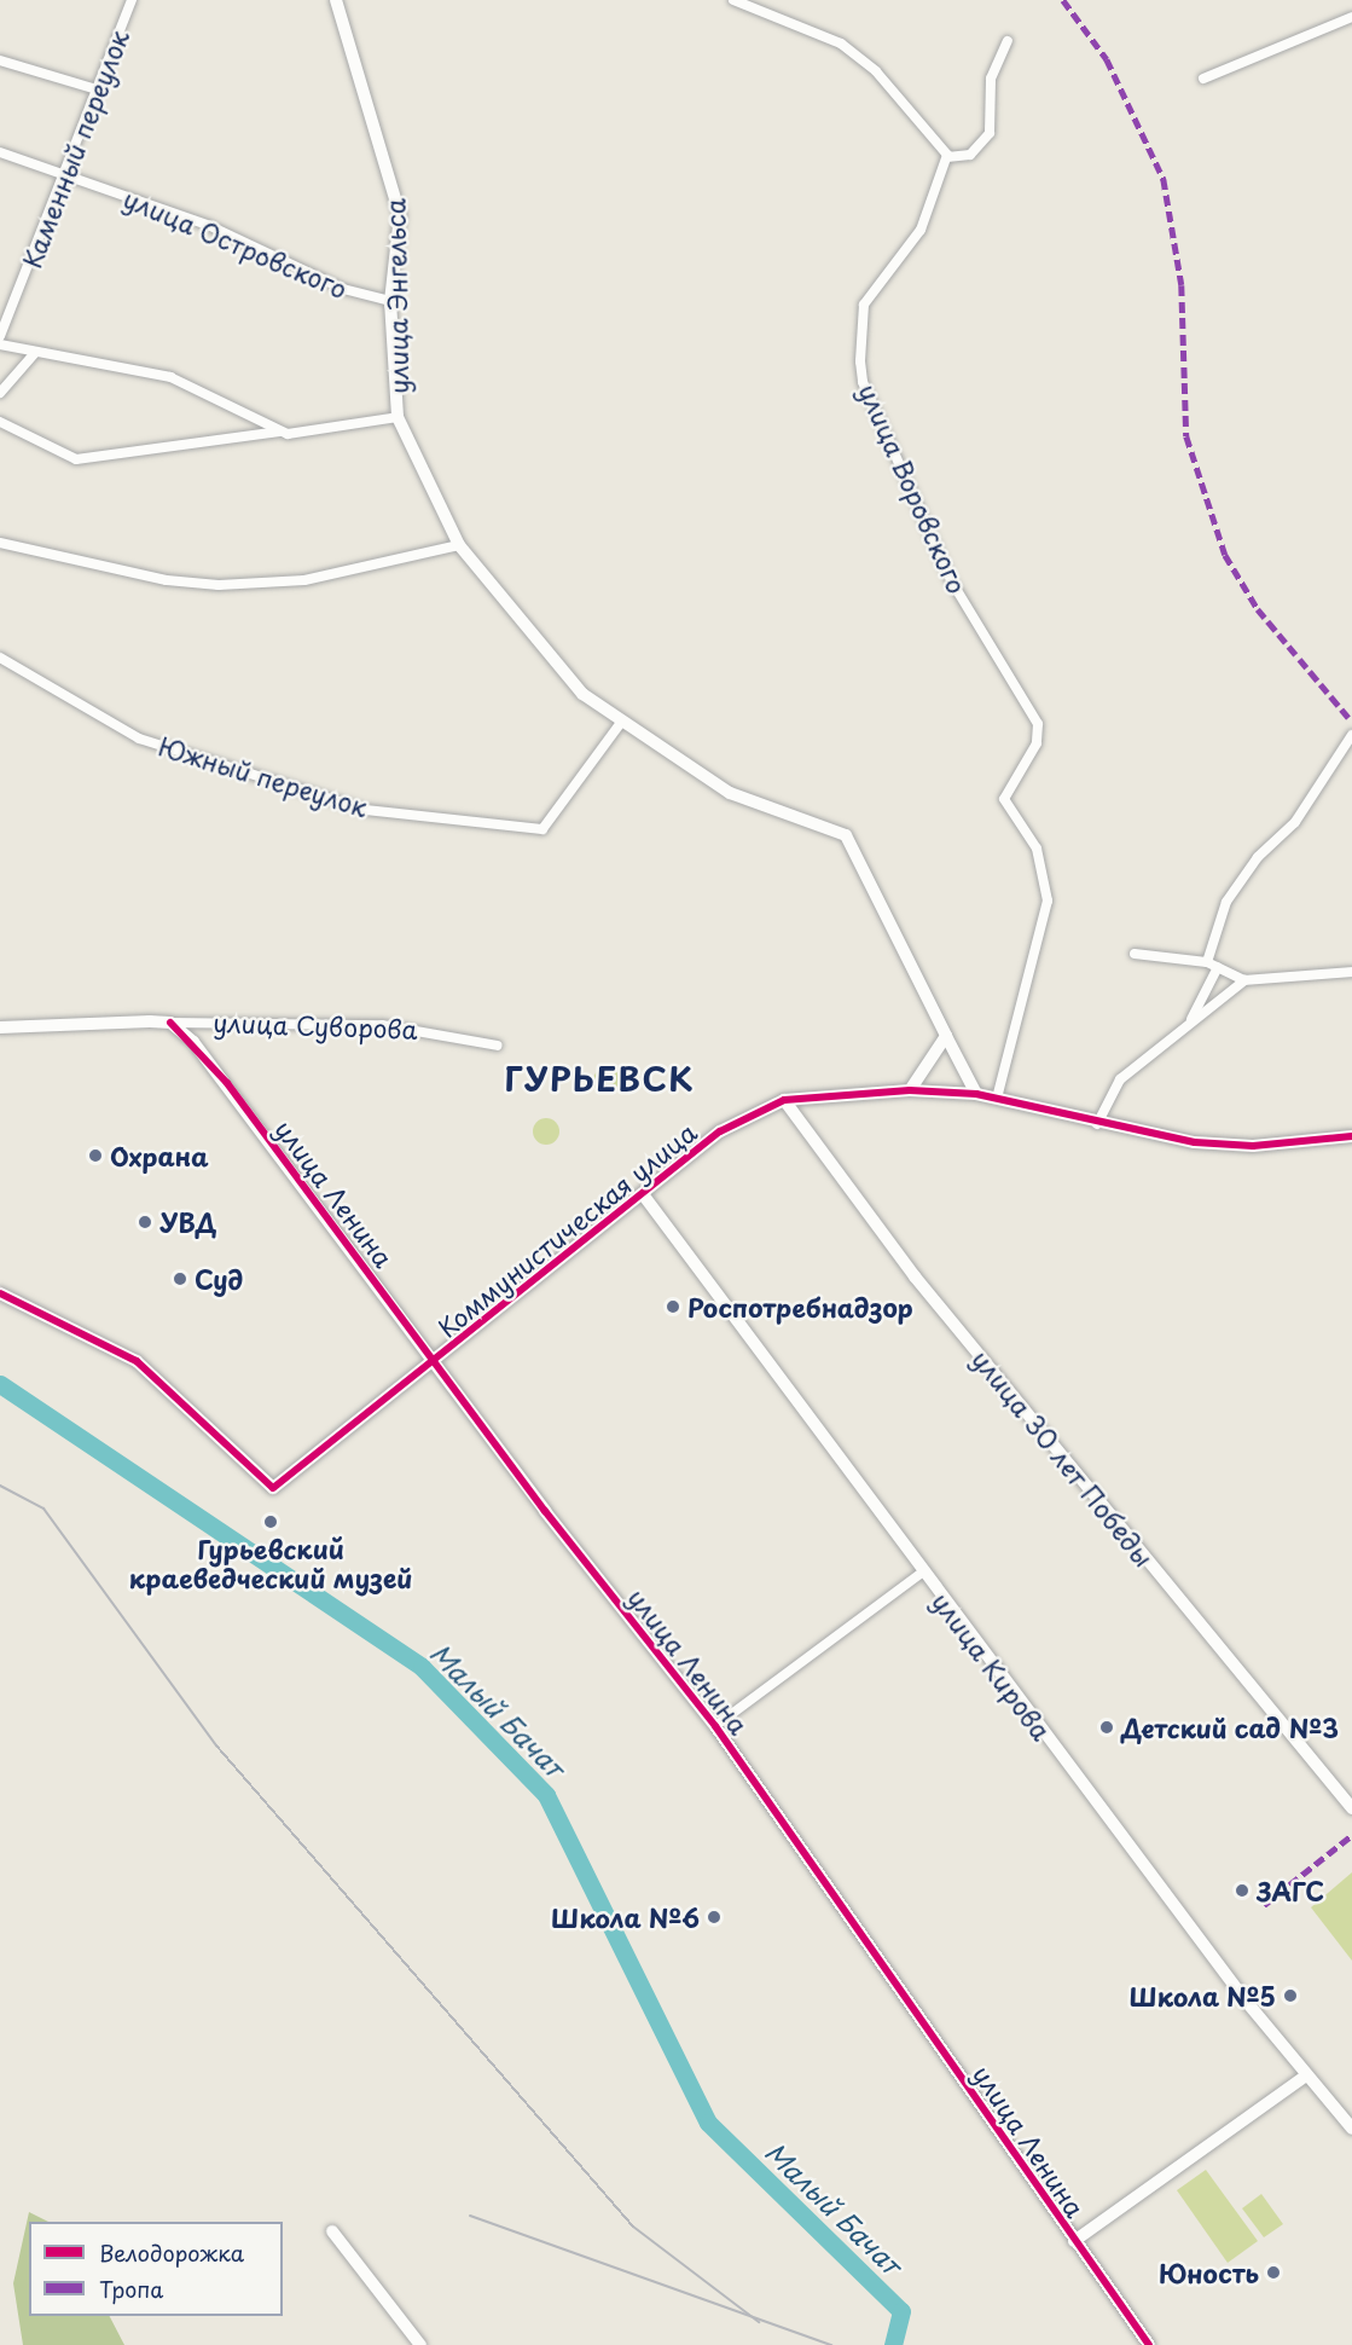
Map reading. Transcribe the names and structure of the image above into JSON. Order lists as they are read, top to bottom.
{
  "streets": {
    "street": [
      "Каменный переулок",
      "улица Островского",
      "улица Энгельса",
      "улица Воровского",
      "Южный переулок",
      "улица Суворова",
      "улица Ленина",
      "Коммунистическая улица",
      "улица 30 лет Победы",
      "улица Кирова"
    ]
  },
  "crossings": [
    ["Каменный переулок", "улица Островского"],
    ["улица Островского", "улица Энгельса"],
    ["улица Энгельса", "Южный переулок"],
    ["улица Воровского", "Коммунистическая улица"],
    ["улица Суворова", "улица Ленина"],
    ["улица Ленина", "Коммунистическая улица"],
    ["Коммунистическая улица", "улица 30 лет Победы"],
    ["Коммунистическая улица", "улица Кирова"]
  ],
  "districts": ["ГУРЬЕВСК"],
  "water": ["Малый Бачат"],
  "places": [
    "Охрана",
    "УВД",
    "Суд",
    "Роспотребнадзор",
    "Гурьевский краеведческий музей",
    "Детский сад №3",
    "ЗАГС",
    "Школа №6",
    "Школа №5",
    "Юность"
  ],
  "legend": ["Велодорожка", "Тропа"]
}
